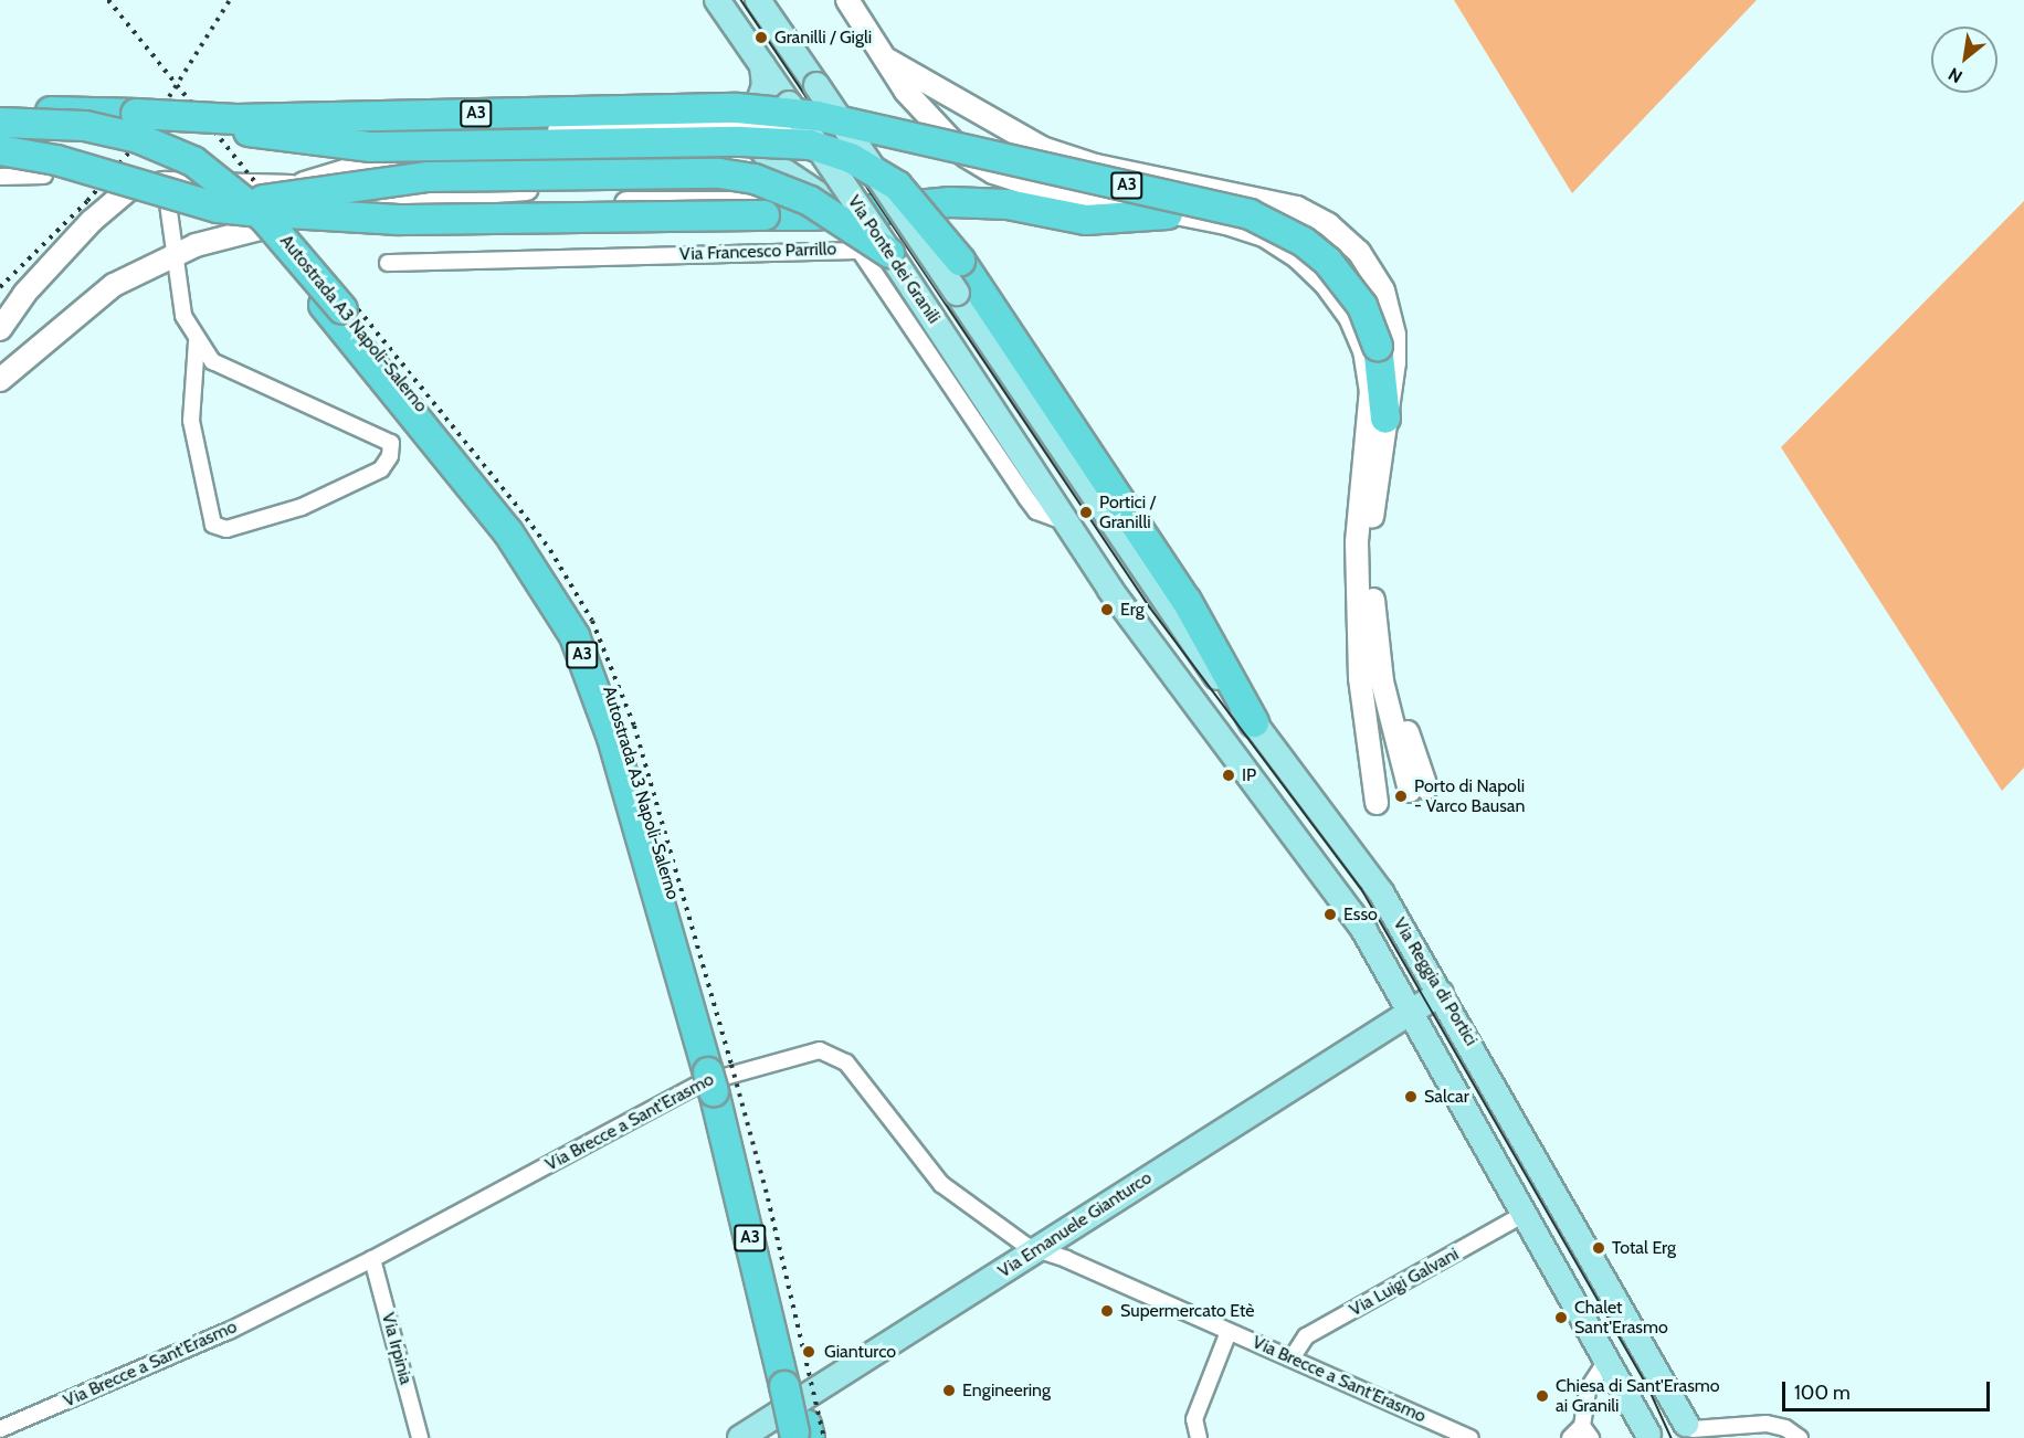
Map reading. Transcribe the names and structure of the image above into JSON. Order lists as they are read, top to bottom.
{
  "streets": {
    "highway": ["A3", "Autostrada A3 Napoli-Salerno"],
    "main road": ["Via Ponte dei Granili", "Via Reggia di Portici", "Via Emanuele Gianturco"],
    "street": [
      "Via Francesco Parrillo",
      "Via Brecce a Sant'Erasmo",
      "Via Luigi Galvani",
      "Via Irpinia"
    ]
  },
  "crossings": [
    ["A3", "Via Ponte dei Granili"],
    ["A3", "Via Reggia di Portici"],
    ["Via Francesco Parrillo", "Via Ponte dei Granili"],
    ["Via Francesco Parrillo", "Via Reggia di Portici"],
    ["Via Ponte dei Granili", "Via Reggia di Portici"],
    ["Via Reggia di Portici", "Via Emanuele Gianturco"],
    ["Via Reggia di Portici", "Via Luigi Galvani"],
    ["Via Brecce a Sant'Erasmo", "Via Emanuele Gianturco"],
    ["Via Brecce a Sant'Erasmo", "Via Luigi Galvani"],
    ["Via Brecce a Sant'Erasmo", "Via Irpinia"]
  ],
  "places": [
    "Granilli / Gigli",
    "Portici / Granilli",
    "Erg",
    "IP",
    "Porto di Napoli - Varco Bausan",
    "Esso",
    "Salcar",
    "Total Erg",
    "Supermercato Etè",
    "Chalet Sant'Erasmo",
    "Gianturco",
    "Engineering",
    "Chiesa di Sant'Erasmo ai Granili"
  ],
  "scale_bar": "100 m",
  "north": "bottom left"
}
